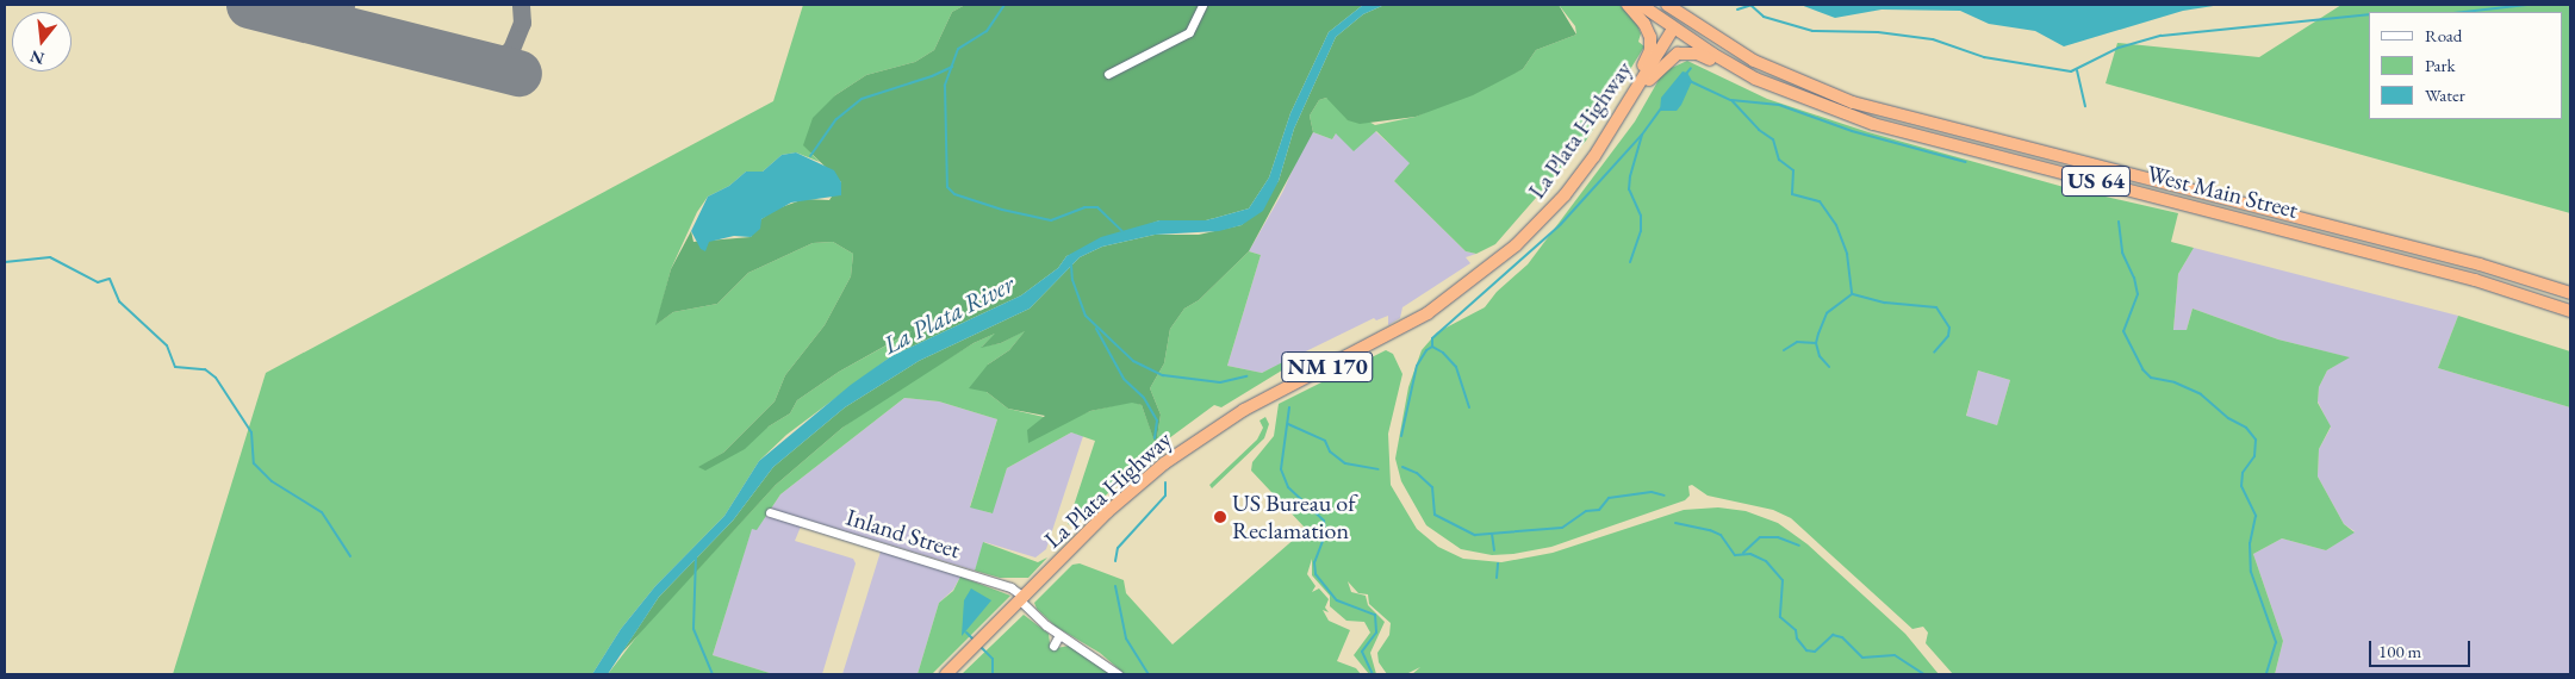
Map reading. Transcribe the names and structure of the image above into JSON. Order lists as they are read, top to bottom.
{
  "streets": {
    "highway": [
      "La Plata Highway",
      "US 64",
      "West Main Street",
      "NM 170"
    ],
    "street": ["Inland Street"]
  },
  "crossings": [
    ["La Plata Highway", "West Main Street"],
    ["La Plata Highway", "Inland Street"]
  ],
  "water": ["La Plata River"],
  "places": ["US Bureau of Reclamation"],
  "legend": ["Road", "Park", "Water"],
  "scale_bar": "100 m",
  "north": "bottom"
}
